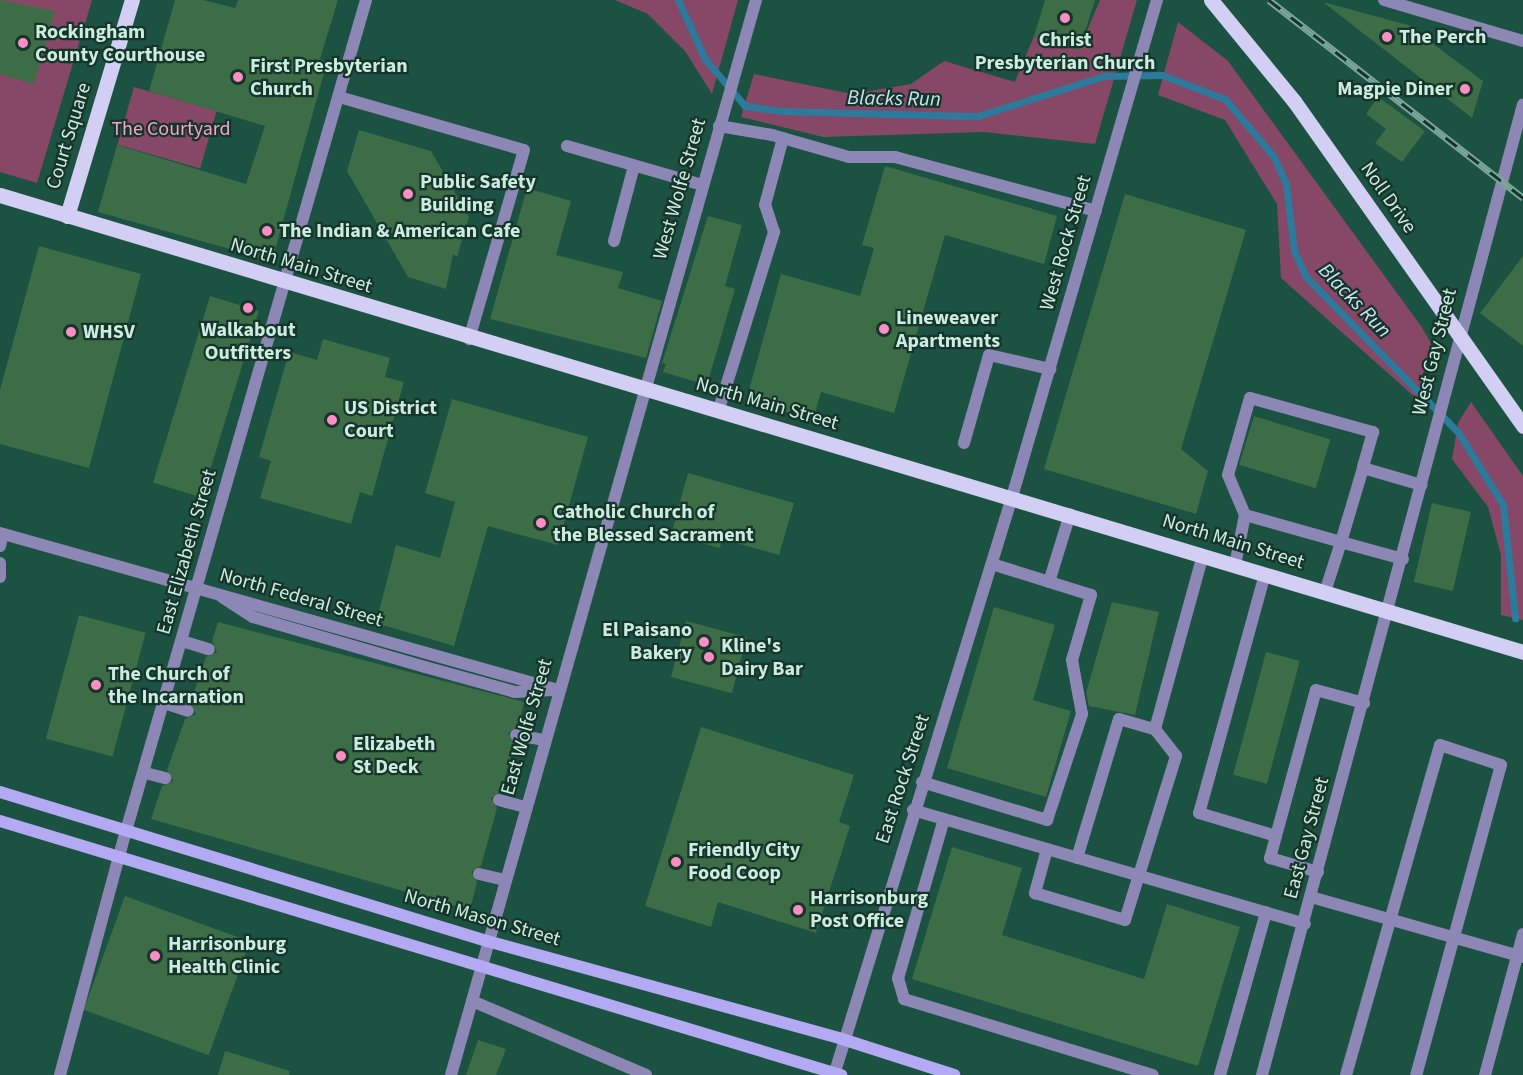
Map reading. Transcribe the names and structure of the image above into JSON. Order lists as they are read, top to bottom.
{
  "streets": {
    "main road": [
      "Court Square",
      "Noll Drive",
      "North Main Street",
      "North Mason Street"
    ],
    "street": [
      "West Wolfe Street",
      "West Rock Street",
      "West Gay Street",
      "East Elizabeth Street",
      "North Federal Street",
      "East Wolfe Street",
      "East Rock Street",
      "East Gay Street"
    ]
  },
  "crossings": [
    ["Court Square", "North Main Street"],
    ["West Wolfe Street", "North Main Street"],
    ["West Wolfe Street", "East Wolfe Street"],
    ["Noll Drive", "West Gay Street"],
    ["West Rock Street", "North Main Street"],
    ["West Rock Street", "East Rock Street"],
    ["North Main Street", "West Gay Street"],
    ["North Main Street", "East Elizabeth Street"],
    ["North Main Street", "East Wolfe Street"],
    ["North Main Street", "East Rock Street"],
    ["North Main Street", "East Gay Street"],
    ["West Gay Street", "East Gay Street"],
    ["East Elizabeth Street", "North Federal Street"],
    ["East Elizabeth Street", "North Mason Street"],
    ["North Federal Street", "East Wolfe Street"],
    ["East Wolfe Street", "North Mason Street"],
    ["East Rock Street", "North Mason Street"]
  ],
  "water": ["Blacks Run"],
  "parks": ["The Courtyard"],
  "places": [
    "Christ Presbyterian Church",
    "The Perch",
    "Rockingham County Courthouse",
    "First Presbyterian Church",
    "Magpie Diner",
    "Public Safety Building",
    "The Indian & American Cafe",
    "Walkabout Outfitters",
    "Lineweaver Apartments",
    "WHSV",
    "US District Court",
    "Catholic Church of the Blessed Sacrament",
    "El Paisano Bakery",
    "Kline's Dairy Bar",
    "The Church of the Incarnation",
    "Elizabeth St Deck",
    "Friendly City Food Coop",
    "Harrisonburg Post Office",
    "Harrisonburg Health Clinic"
  ]
}
